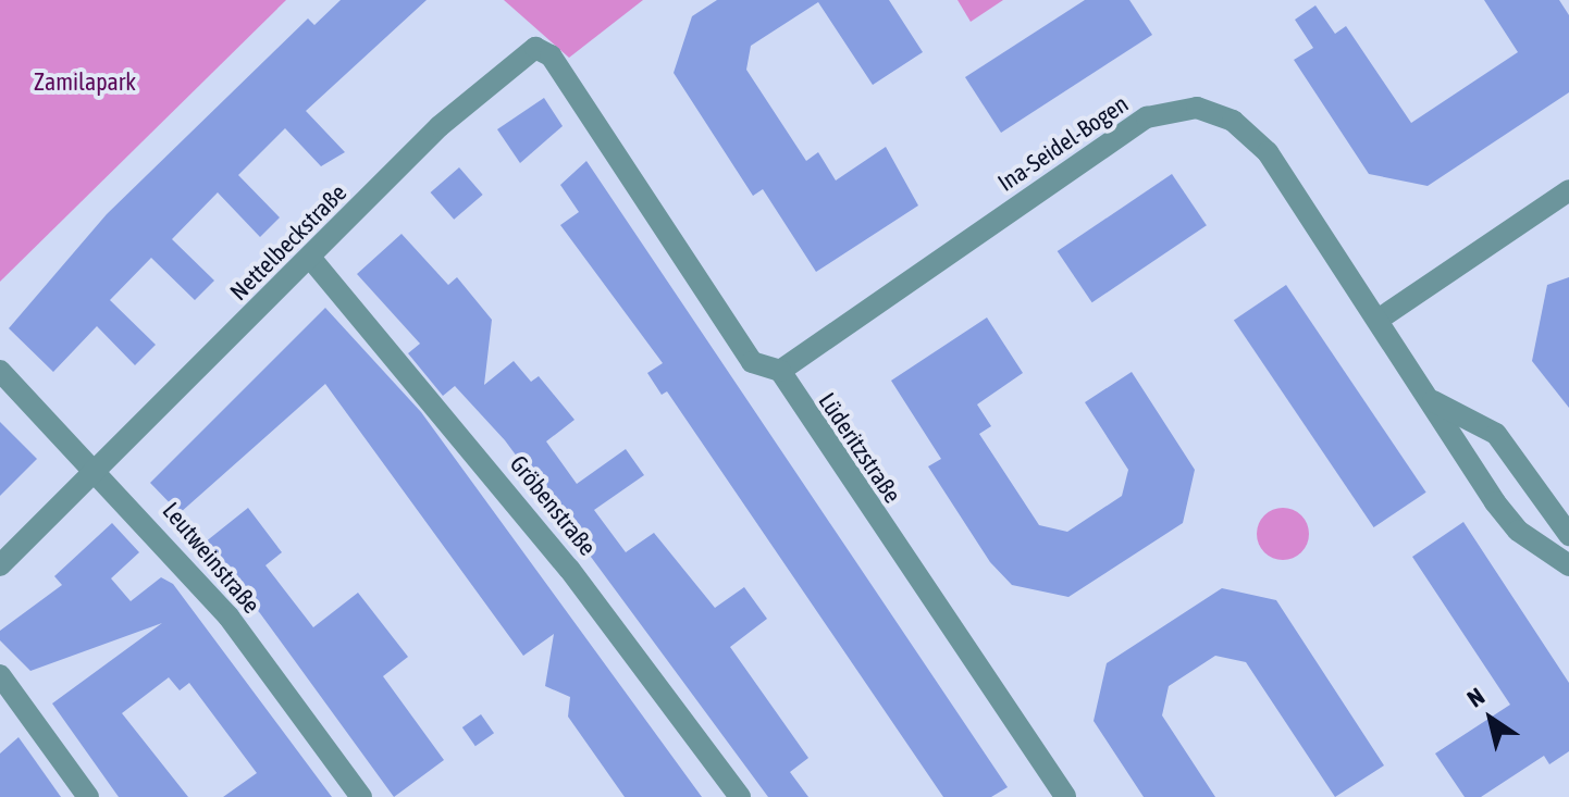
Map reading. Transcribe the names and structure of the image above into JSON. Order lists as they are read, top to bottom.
{
  "streets": {
    "street": [
      "Ina-Seidel-Bogen",
      "Nettelbeckstraße",
      "Lüderitzstraße",
      "Gröbenstraße",
      "Leutweinstraße"
    ]
  },
  "crossings": [
    ["Ina-Seidel-Bogen", "Lüderitzstraße"],
    ["Nettelbeckstraße", "Lüderitzstraße"],
    ["Nettelbeckstraße", "Gröbenstraße"],
    ["Nettelbeckstraße", "Leutweinstraße"]
  ],
  "parks": ["Zamilapark"],
  "north": "top left"
}
